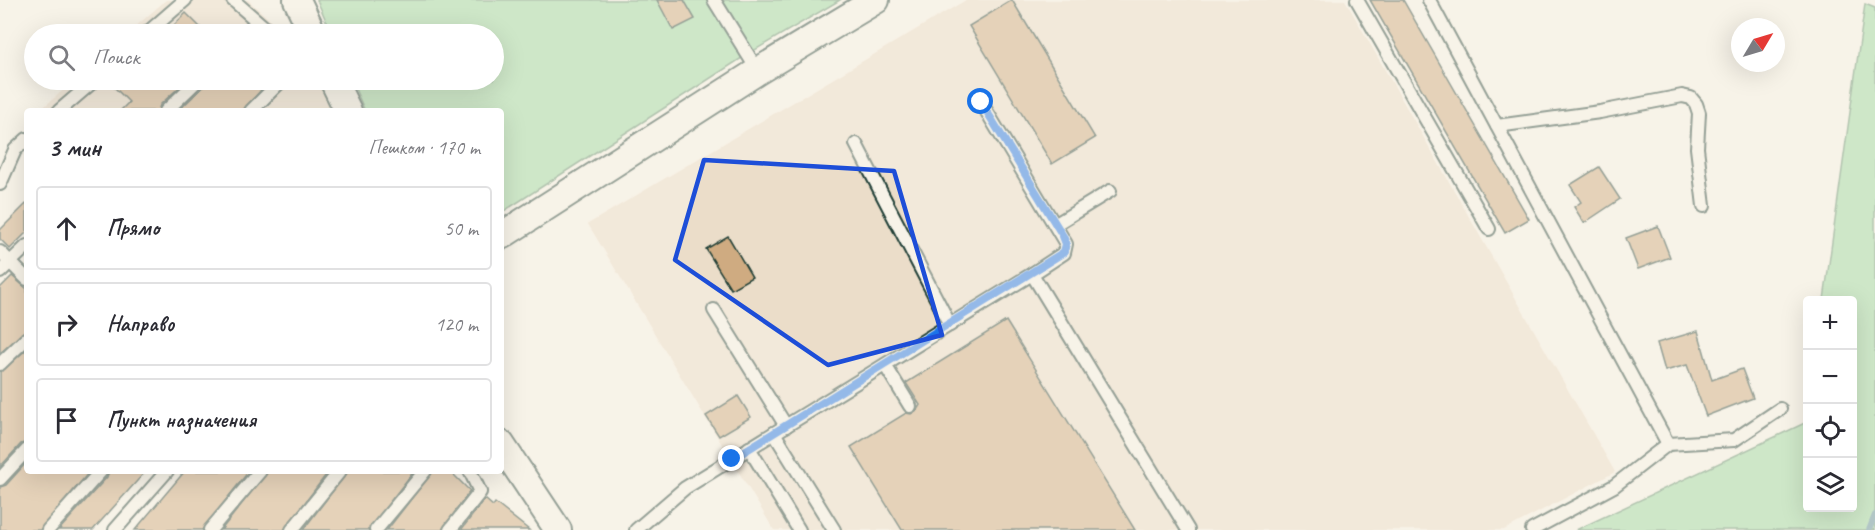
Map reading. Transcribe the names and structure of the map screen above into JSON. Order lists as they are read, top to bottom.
{
  "north": "top right",
  "page": {
    "search": "Поиск",
    "heading": ["3 мин", "Пешком · 170 m"],
    "list": [
      ["Прямо", "50 m"],
      ["Направо", "120 m"],
      "Пункт назначения"
    ],
    "map_buttons": ["+", "−"]
  }
}
